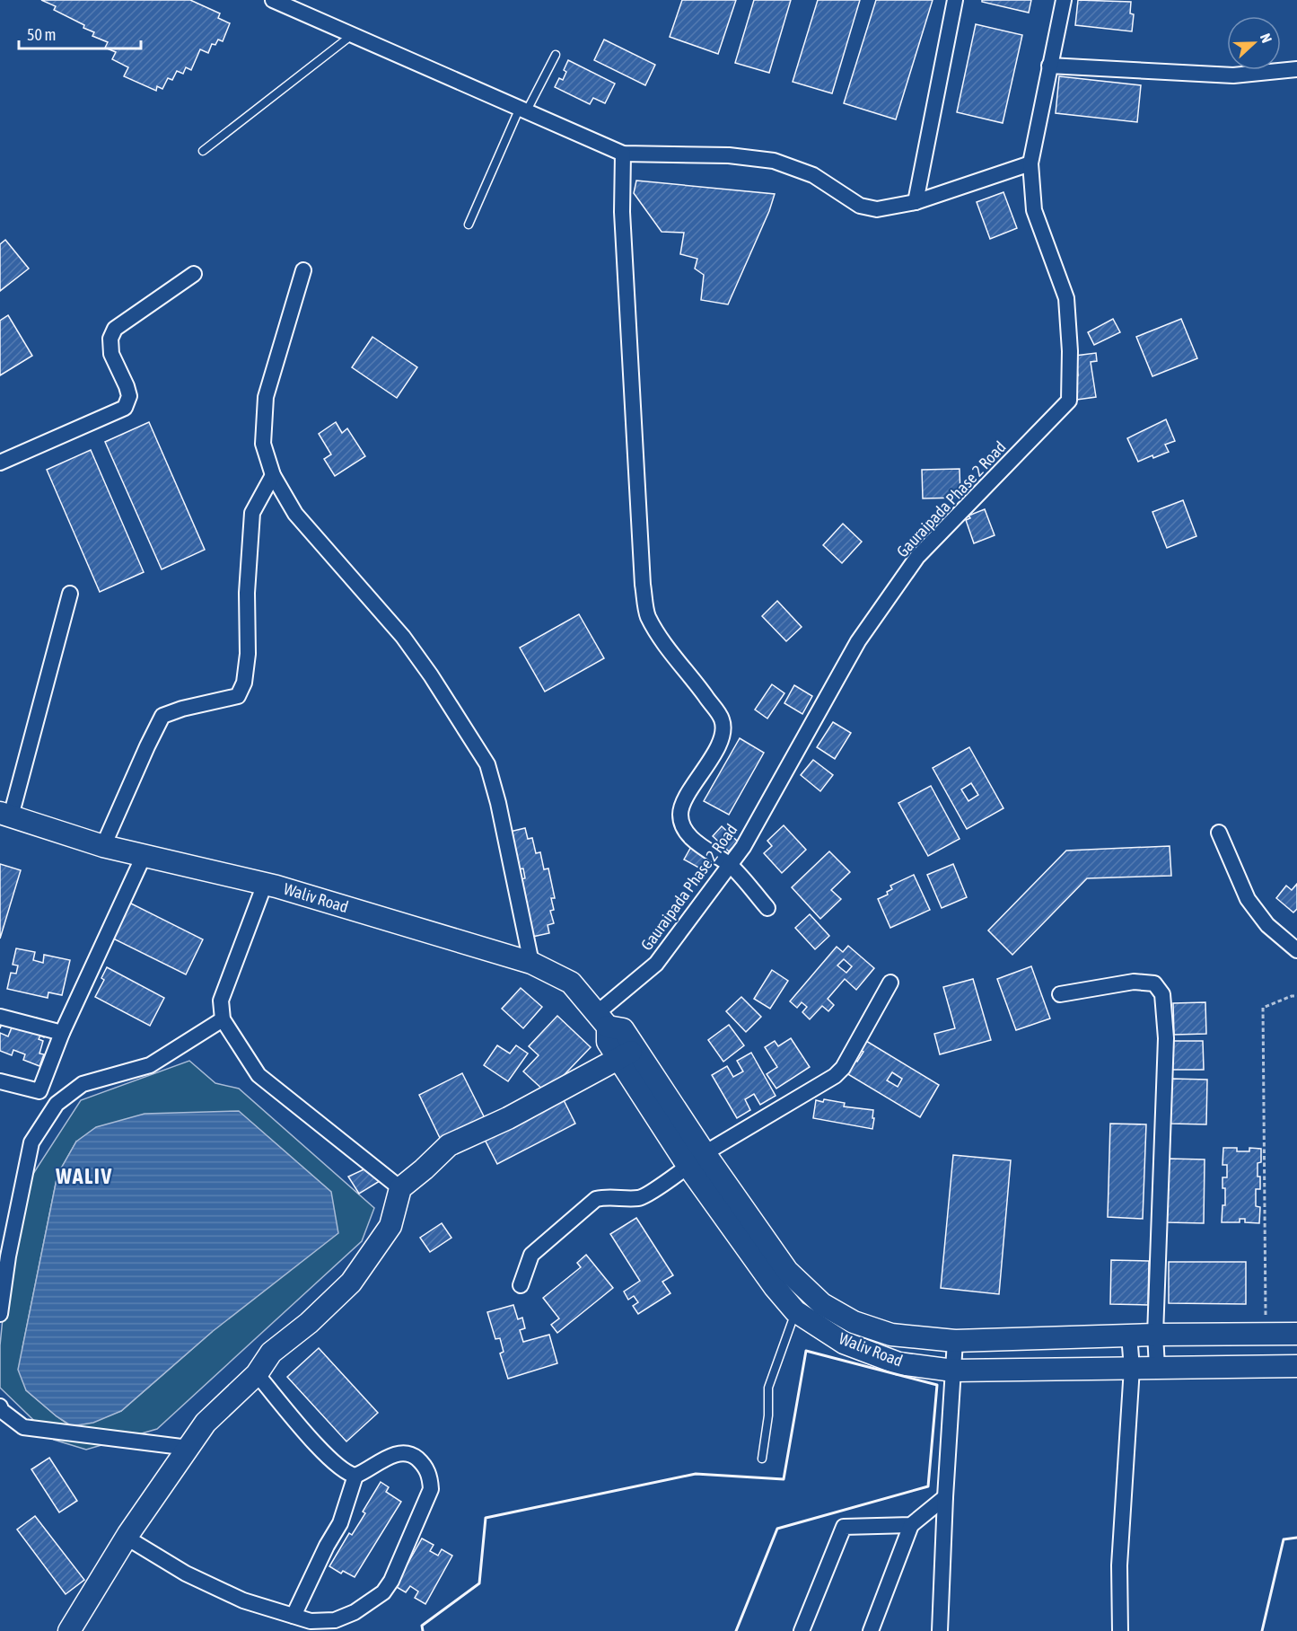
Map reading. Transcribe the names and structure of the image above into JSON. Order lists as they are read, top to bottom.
{
  "streets": {
    "main road": ["Waliv Road"],
    "street": ["Gauraipada Phase 2 Road"]
  },
  "crossings": [
    ["Gauraipada Phase 2 Road", "Waliv Road"]
  ],
  "districts": ["WALIV"],
  "scale_bar": "50 m",
  "north": "right"
}
